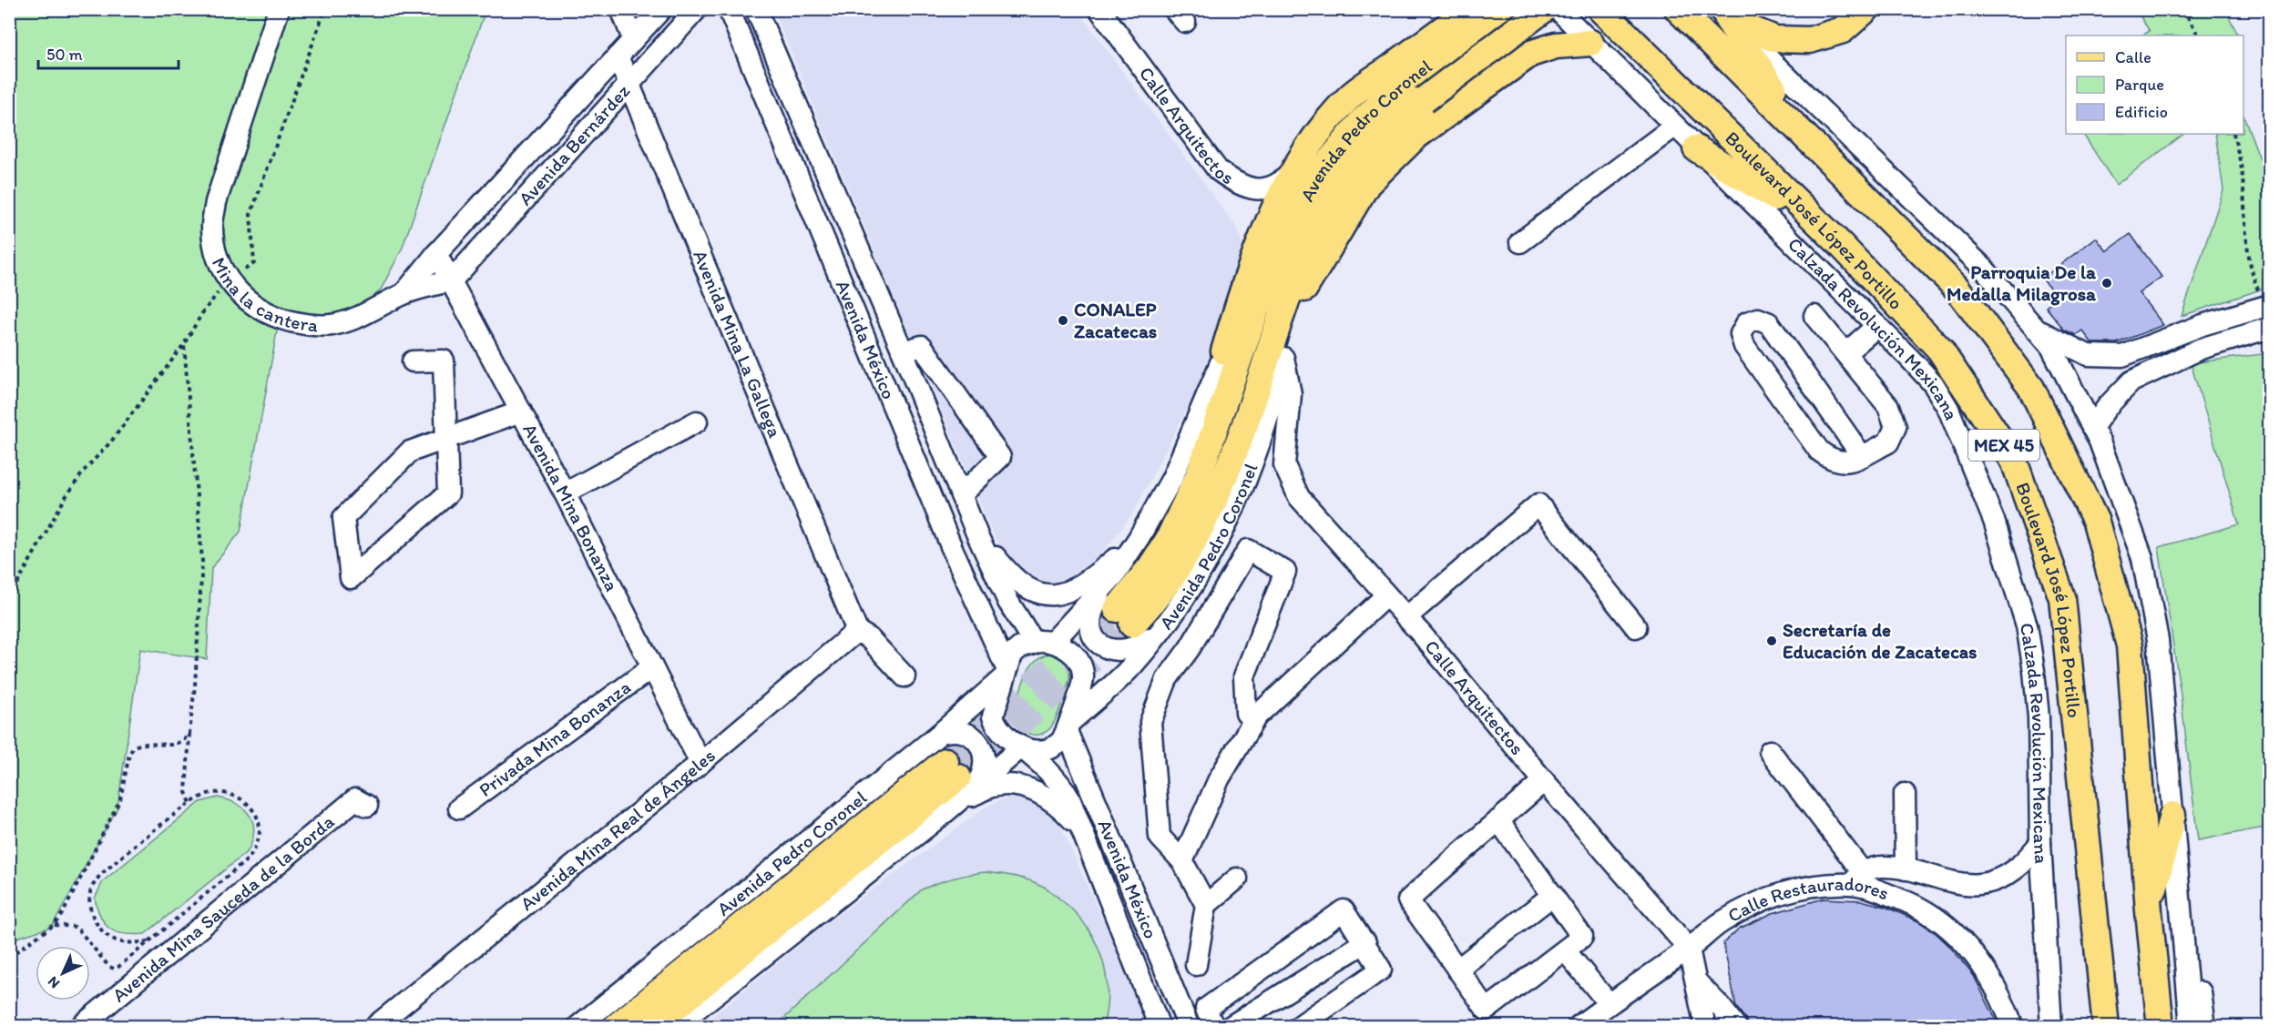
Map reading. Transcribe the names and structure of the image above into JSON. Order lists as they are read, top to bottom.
{
  "streets": {
    "main road": ["Avenida Pedro Coronel", "Boulevard José López Portillo", "MEX 45"],
    "street": [
      "Calle Arquitectos",
      "Avenida Bernárdez",
      "Mina la cantera",
      "Calzada Revolución Mexicana",
      "Avenida México",
      "Avenida Mina La Gallega",
      "Avenida Mina Bonanza",
      "Privada Mina Bonanza",
      "Avenida Mina Real de Ángeles",
      "Avenida Mina Sauceda de la Borda",
      "Calle Restauradores"
    ]
  },
  "crossings": [
    ["Calle Arquitectos", "Avenida Pedro Coronel"],
    ["Calle Arquitectos", "Calle Restauradores"],
    ["Avenida Pedro Coronel", "Avenida México"],
    ["Avenida Bernárdez", "Mina la cantera"],
    ["Avenida Bernárdez", "Avenida Mina La Gallega"],
    ["Avenida Bernárdez", "Avenida Mina Bonanza"],
    ["Avenida Mina La Gallega", "Avenida Mina Real de Ángeles"],
    ["Avenida Mina Bonanza", "Privada Mina Bonanza"],
    ["Avenida Mina Bonanza", "Avenida Mina Real de Ángeles"]
  ],
  "places": ["Parroquia De la Medalla Milagrosa", "CONALEP Zacatecas", "Secretaría de Educación de Zacatecas"],
  "legend": ["Calle", "Parque", "Edificio"],
  "scale_bar": "50 m",
  "north": "bottom left"
}
